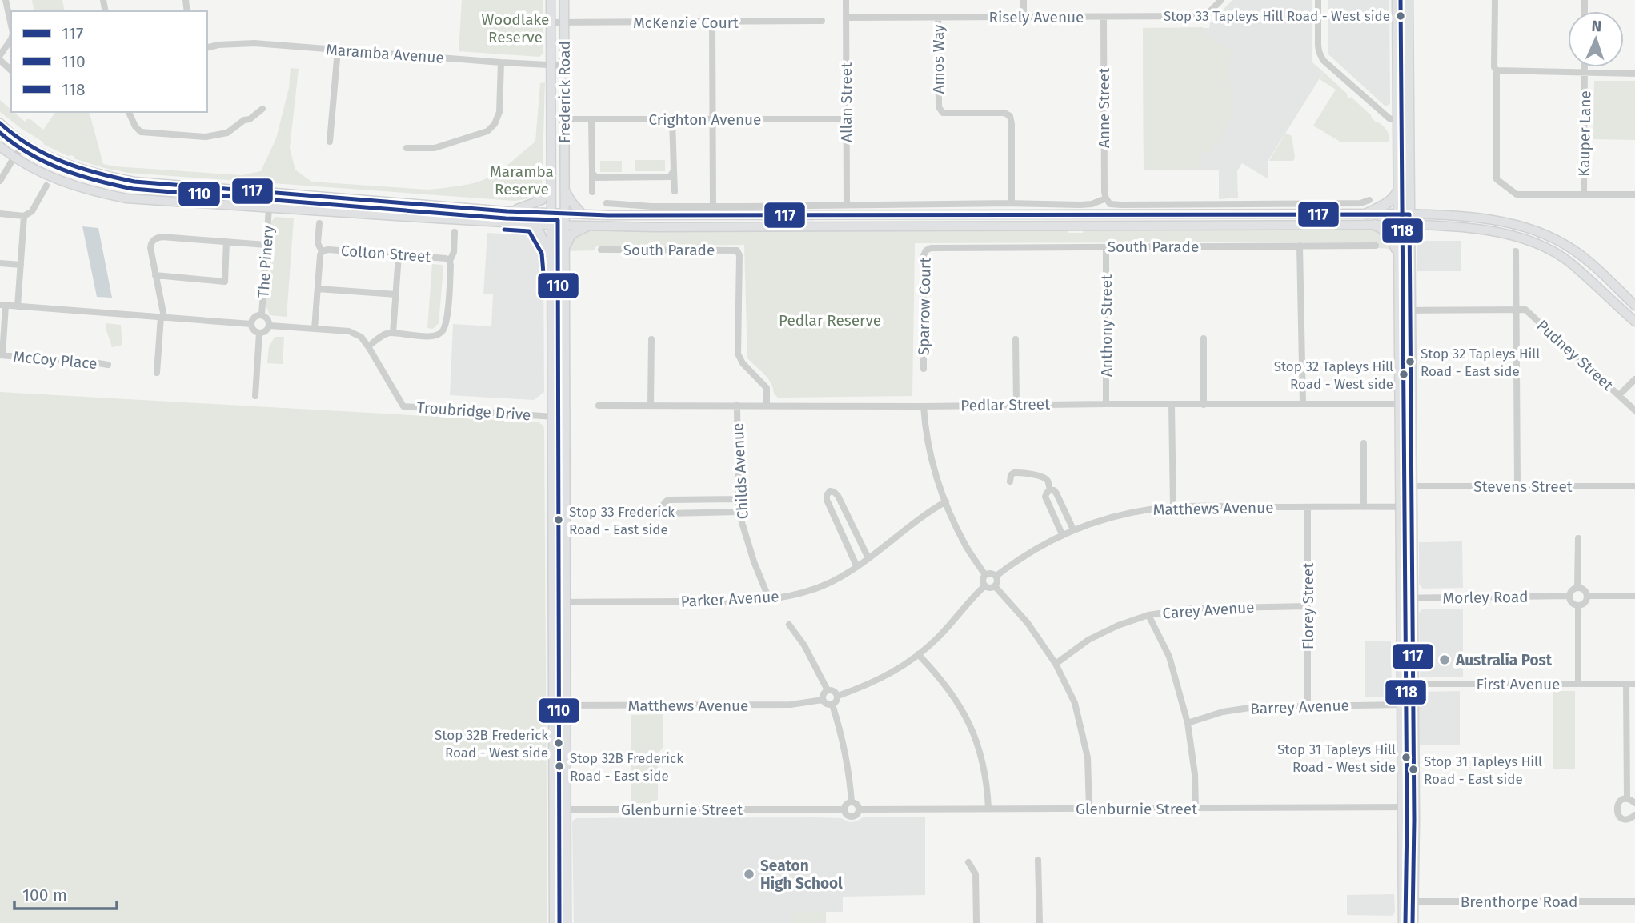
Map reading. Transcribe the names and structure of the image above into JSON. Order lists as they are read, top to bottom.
{
  "streets": {
    "main road": ["Frederick Road"],
    "street": [
      "Risely Avenue",
      "McKenzie Court",
      "Maramba Avenue",
      "Amos Way",
      "Allan Street",
      "Anne Street",
      "Crighton Avenue",
      "Kauper Lane",
      "South Parade",
      "Colton Street",
      "The Pinery",
      "Sparrow Court",
      "Anthony Street",
      "Pudney Street",
      "McCoy Place",
      "Pedlar Street",
      "Troubridge Drive",
      "Childs Avenue",
      "Stevens Street",
      "Matthews Avenue",
      "Morley Road",
      "Parker Avenue",
      "Florey Street",
      "Carey Avenue",
      "First Avenue",
      "Barrey Avenue",
      "Glenburnie Street",
      "Brenthorpe Road"
    ]
  },
  "crossings": [
    ["Risely Avenue", "Amos Way"],
    ["Risely Avenue", "Allan Street"],
    ["Risely Avenue", "Anne Street"],
    ["McKenzie Court", "Frederick Road"],
    ["Maramba Avenue", "Frederick Road"],
    ["Frederick Road", "Crighton Avenue"],
    ["Frederick Road", "Troubridge Drive"],
    ["Frederick Road", "Matthews Avenue"],
    ["Frederick Road", "Parker Avenue"],
    ["Frederick Road", "Glenburnie Street"],
    ["Allan Street", "Crighton Avenue"],
    ["South Parade", "Sparrow Court"],
    ["South Parade", "Anthony Street"],
    ["South Parade", "Pedlar Street"],
    ["Colton Street", "Troubridge Drive"],
    ["The Pinery", "Troubridge Drive"],
    ["Anthony Street", "Pedlar Street"],
    ["Pedlar Street", "Childs Avenue"],
    ["Childs Avenue", "Parker Avenue"],
    ["Matthews Avenue", "Florey Street"],
    ["Florey Street", "Carey Avenue"],
    ["Florey Street", "Barrey Avenue"]
  ],
  "parks": ["Woodlake Reserve", "Maramba Reserve", "Pedlar Reserve"],
  "places": [
    "Stop 33 Tapleys Hill Road - West side",
    "Stop 32 Tapleys Hill Road - East side",
    "Stop 32 Tapleys Hill Road - West side",
    "Stop 33 Frederick Road - East side",
    "Australia Post",
    "Stop 32B Frederick Road - West side",
    "Stop 31 Tapleys Hill Road - West side",
    "Stop 32B Frederick Road - East side",
    "Stop 31 Tapleys Hill Road - East side",
    "Seaton High School"
  ],
  "lines": ["transit line 118", "transit line 117", "transit line 110"],
  "legend": ["117", "110", "118"],
  "scale_bar": "100 m",
  "north": "top"
}
